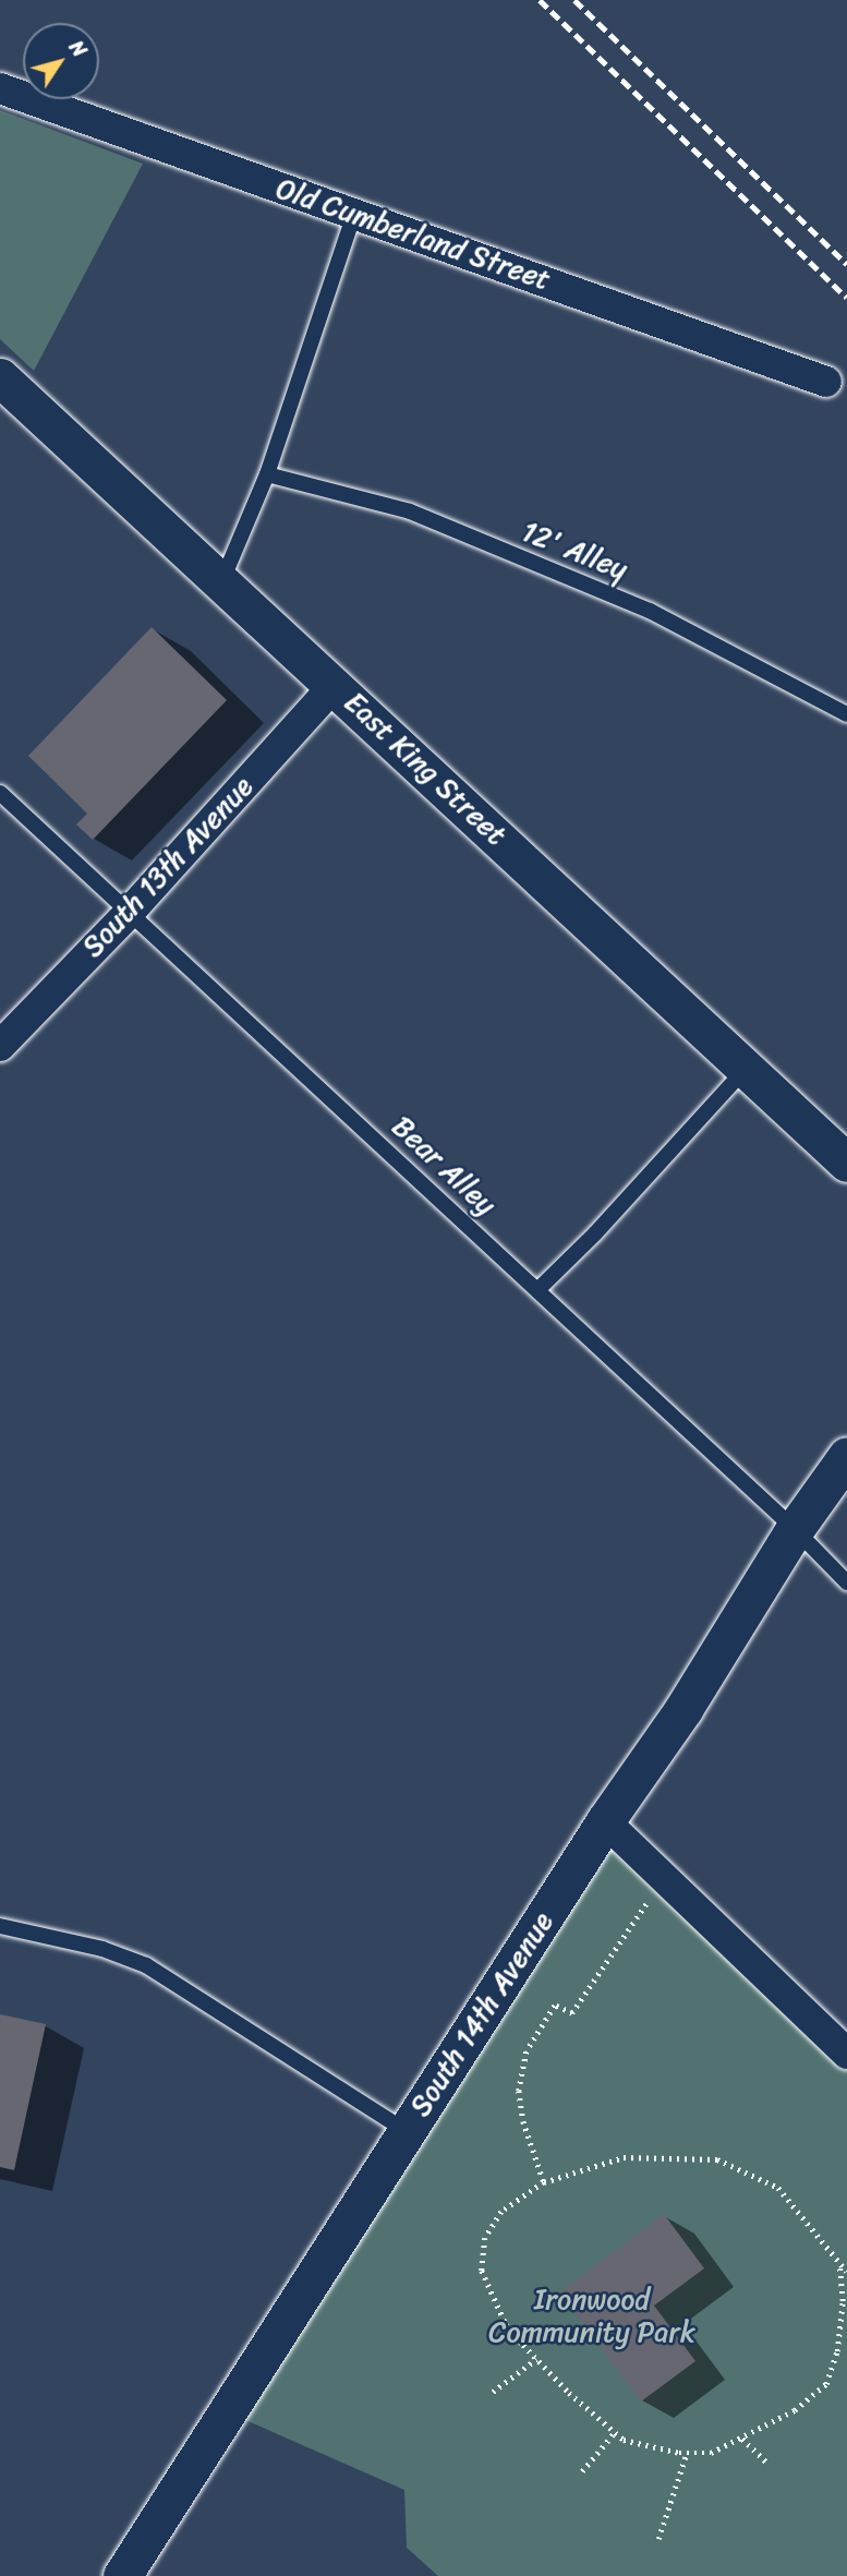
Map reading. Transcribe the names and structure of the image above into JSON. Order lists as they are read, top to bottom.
{
  "streets": {
    "street": [
      "Old Cumberland Street",
      "East King Street",
      "South 13th Avenue",
      "South 14th Avenue"
    ],
    "lane": ["12' Alley", "Bear Alley"]
  },
  "crossings": [
    ["East King Street", "South 13th Avenue"],
    ["South 13th Avenue", "Bear Alley"],
    ["Bear Alley", "South 14th Avenue"]
  ],
  "parks": ["Ironwood Community Park"],
  "north": "top right"
}
